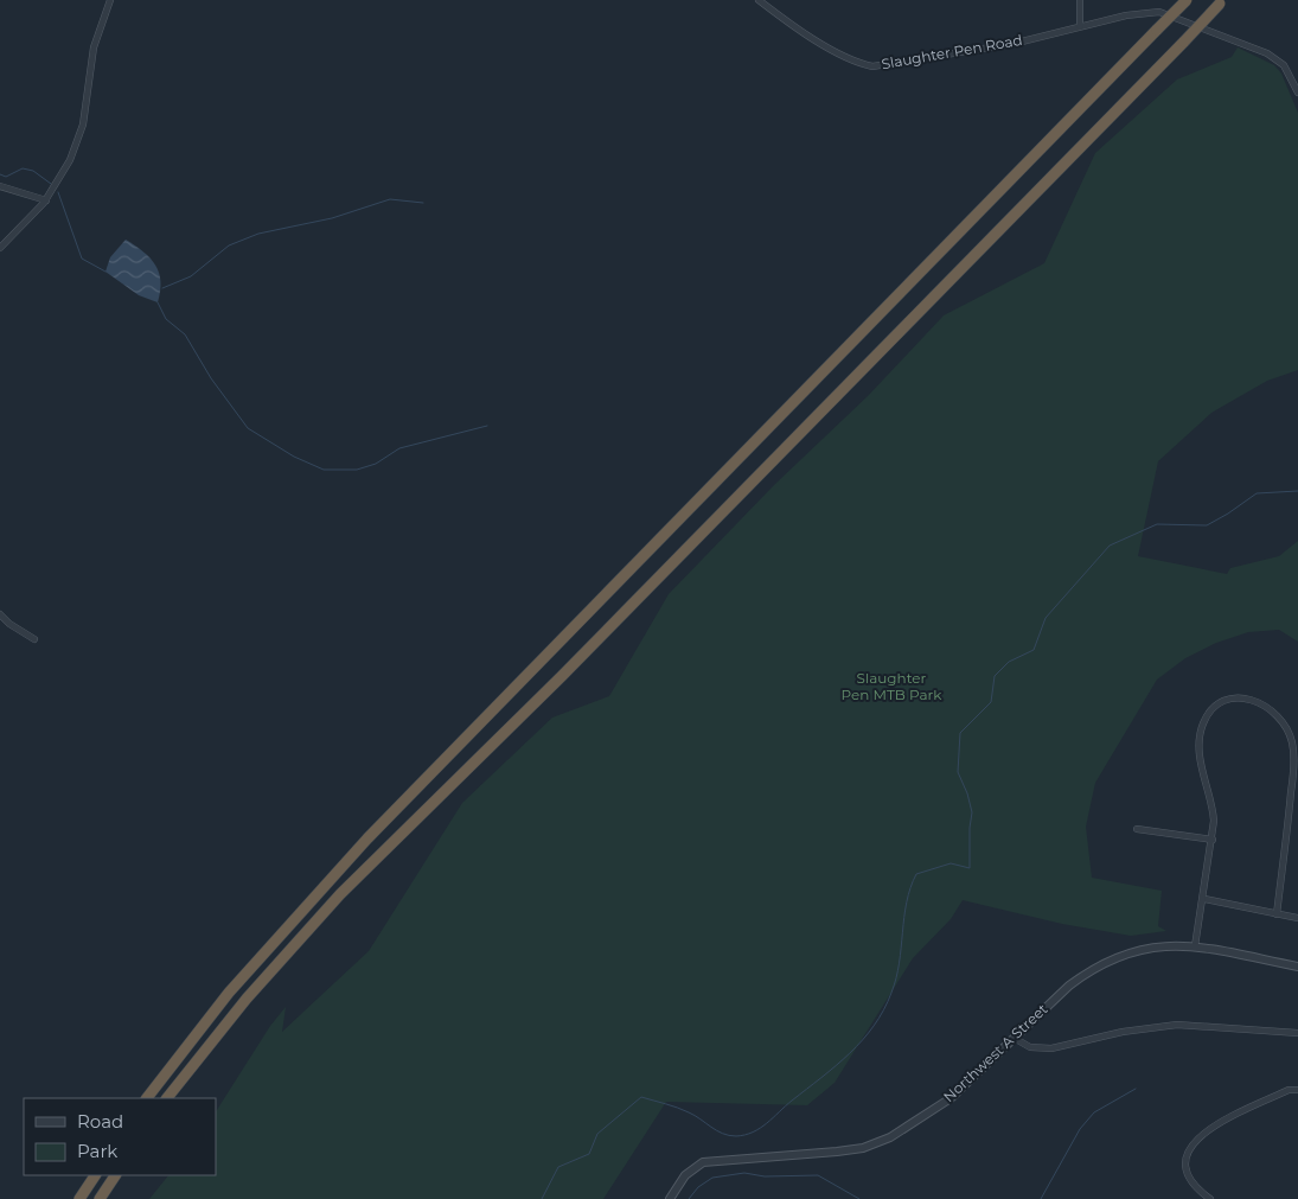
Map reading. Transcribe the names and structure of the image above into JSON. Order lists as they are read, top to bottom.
{
  "streets": {
    "street": ["Slaughter Pen Road", "Northwest A Street"]
  },
  "parks": ["Slaughter Pen MTB Park"],
  "legend": ["Road", "Park"]
}
